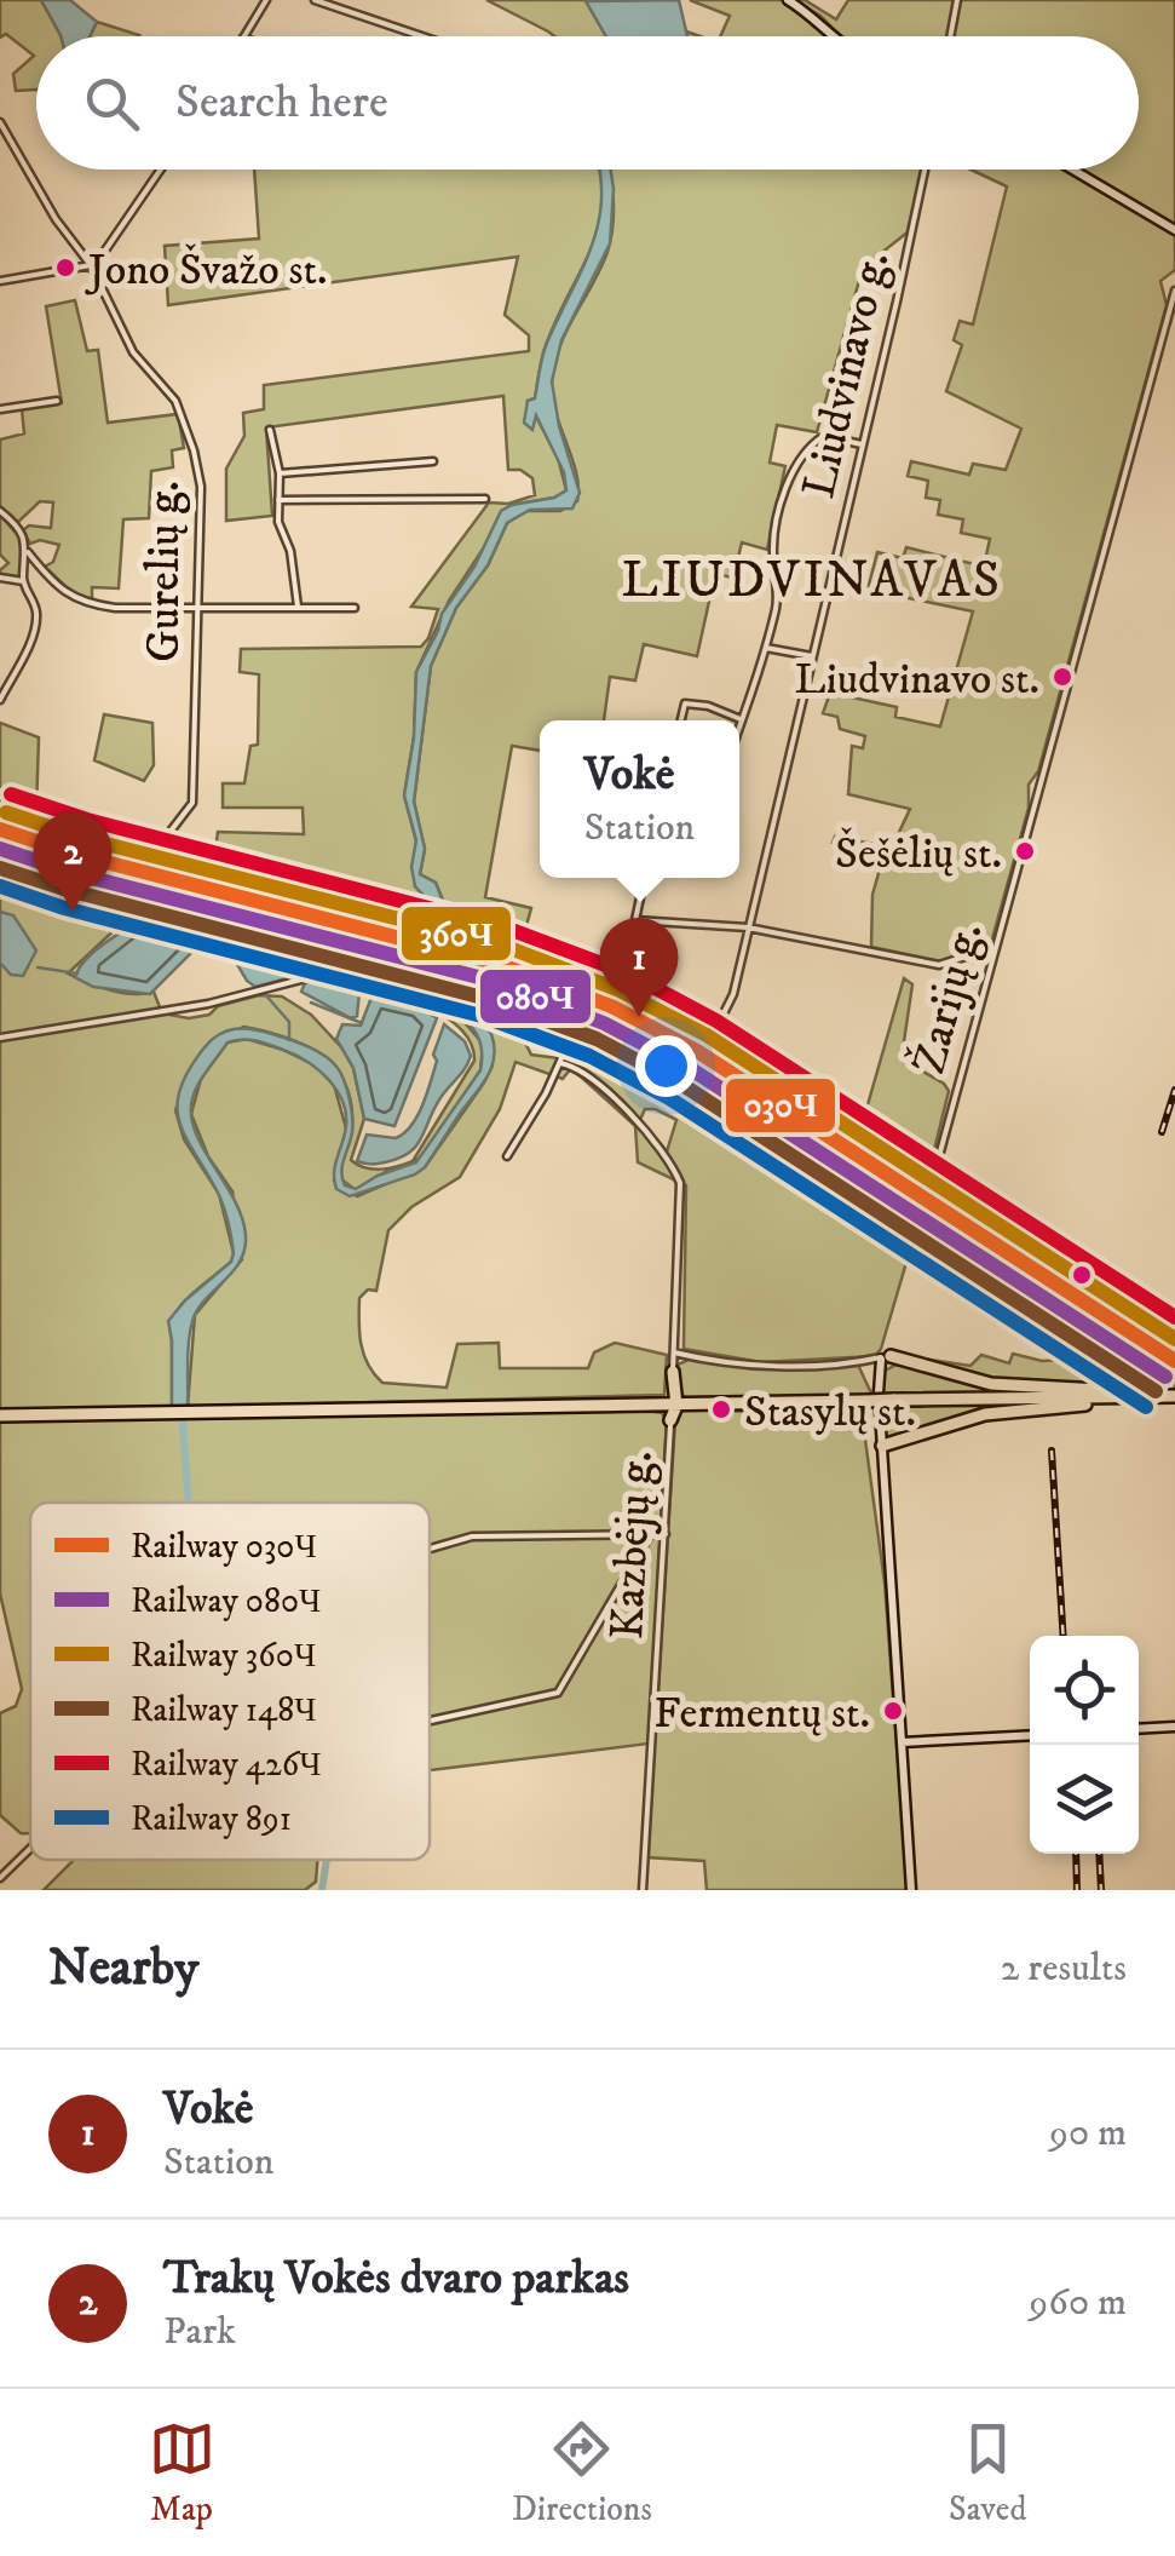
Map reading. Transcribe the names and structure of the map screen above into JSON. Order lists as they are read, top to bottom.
{
  "streets": {
    "street": [
      "Liudvinavo g.",
      "Gurelių g.",
      "Žarijų g.",
      "Kazbėjų g."
    ]
  },
  "districts": ["LIUDVINAVAS"],
  "places": [
    "Jono Švažo st.",
    "Liudvinavo st.",
    "Šešėlių st.",
    "Stasylų st.",
    "Fermentų st."
  ],
  "lines": [
    "rail line 426Ч",
    "rail line 360Ч",
    "rail line 030Ч",
    "rail line 080Ч",
    "rail line 148Ч",
    "rail line 891"
  ],
  "legend": [
    "Railway 030Ч",
    "Railway 080Ч",
    "Railway 360Ч",
    "Railway 148Ч",
    "Railway 426Ч",
    "Railway 891"
  ],
  "page": {
    "search": "Search here",
    "popup": ["Vokė", "Station"],
    "pins": ["2", "1"],
    "heading": ["Nearby", "2 results"],
    "list": [
      {
        "mark": "1",
        "name": "Vokė",
        "note": "Station",
        "value": "90 m"
      },
      {
        "mark": "2",
        "name": "Trakų Vokės dvaro parkas",
        "note": "Park",
        "value": "960 m"
      }
    ],
    "nav": ["Map", "Directions", "Saved"]
  }
}
